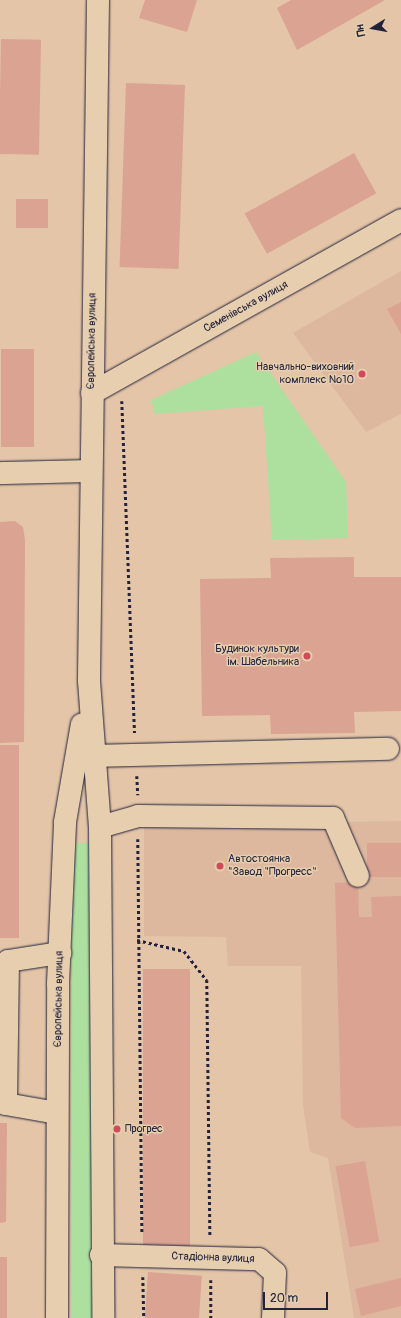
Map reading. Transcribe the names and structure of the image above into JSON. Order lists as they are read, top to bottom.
{
  "streets": {
    "street": ["Семенівська вулиця", "Європейська вулиця", "Стадіонна вулиця"]
  },
  "crossings": [
    ["Семенівська вулиця", "Європейська вулиця"],
    ["Європейська вулиця", "Стадіонна вулиця"]
  ],
  "places": [
    "Навчально-виховний комплекс №10",
    "Будинок культури ім. Шабельника",
    "Автостоянка \"Завод \"Прогресс\"",
    "Прогрес"
  ],
  "scale_bar": "20 m",
  "north": "left"
}
